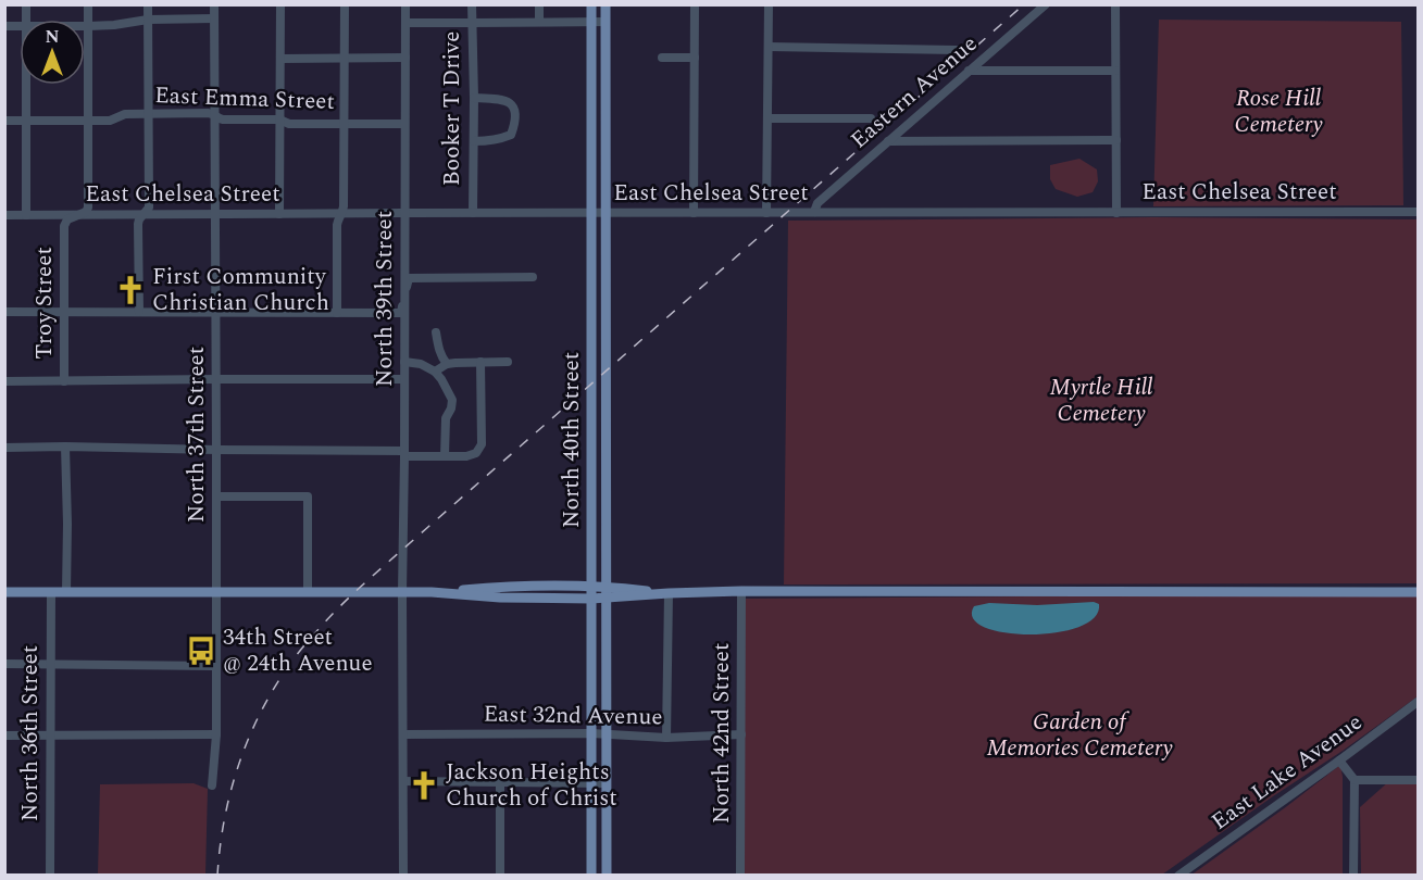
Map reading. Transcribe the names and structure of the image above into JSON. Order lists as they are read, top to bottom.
{
  "streets": {
    "main road": ["North 40th Street"],
    "street": [
      "Eastern Avenue",
      "East Emma Street",
      "Booker T Drive",
      "East Chelsea Street",
      "North 39th Street",
      "Troy Street",
      "North 37th Street",
      "East 32nd Avenue",
      "North 36th Street",
      "North 42nd Street",
      "East Lake Avenue"
    ]
  },
  "crossings": [
    ["Eastern Avenue", "East Chelsea Street"],
    ["East Emma Street", "North 39th Street"],
    ["East Emma Street", "Troy Street"],
    ["East Emma Street", "North 37th Street"],
    ["Booker T Drive", "East Chelsea Street"],
    ["East Chelsea Street", "North 39th Street"],
    ["East Chelsea Street", "Troy Street"],
    ["East Chelsea Street", "North 37th Street"],
    ["East Chelsea Street", "North 40th Street"],
    ["North 39th Street", "East 32nd Avenue"],
    ["North 40th Street", "East 32nd Avenue"],
    ["East 32nd Avenue", "North 42nd Street"]
  ],
  "parks": ["Rose Hill Cemetery", "Myrtle Hill Cemetery", "Garden of Memories Cemetery"],
  "places": {
    "church": ["First Community Christian Church", "Jackson Heights Church of Christ"],
    "bus stop": ["34th Street @ 24th Avenue"]
  },
  "north": "top"
}
